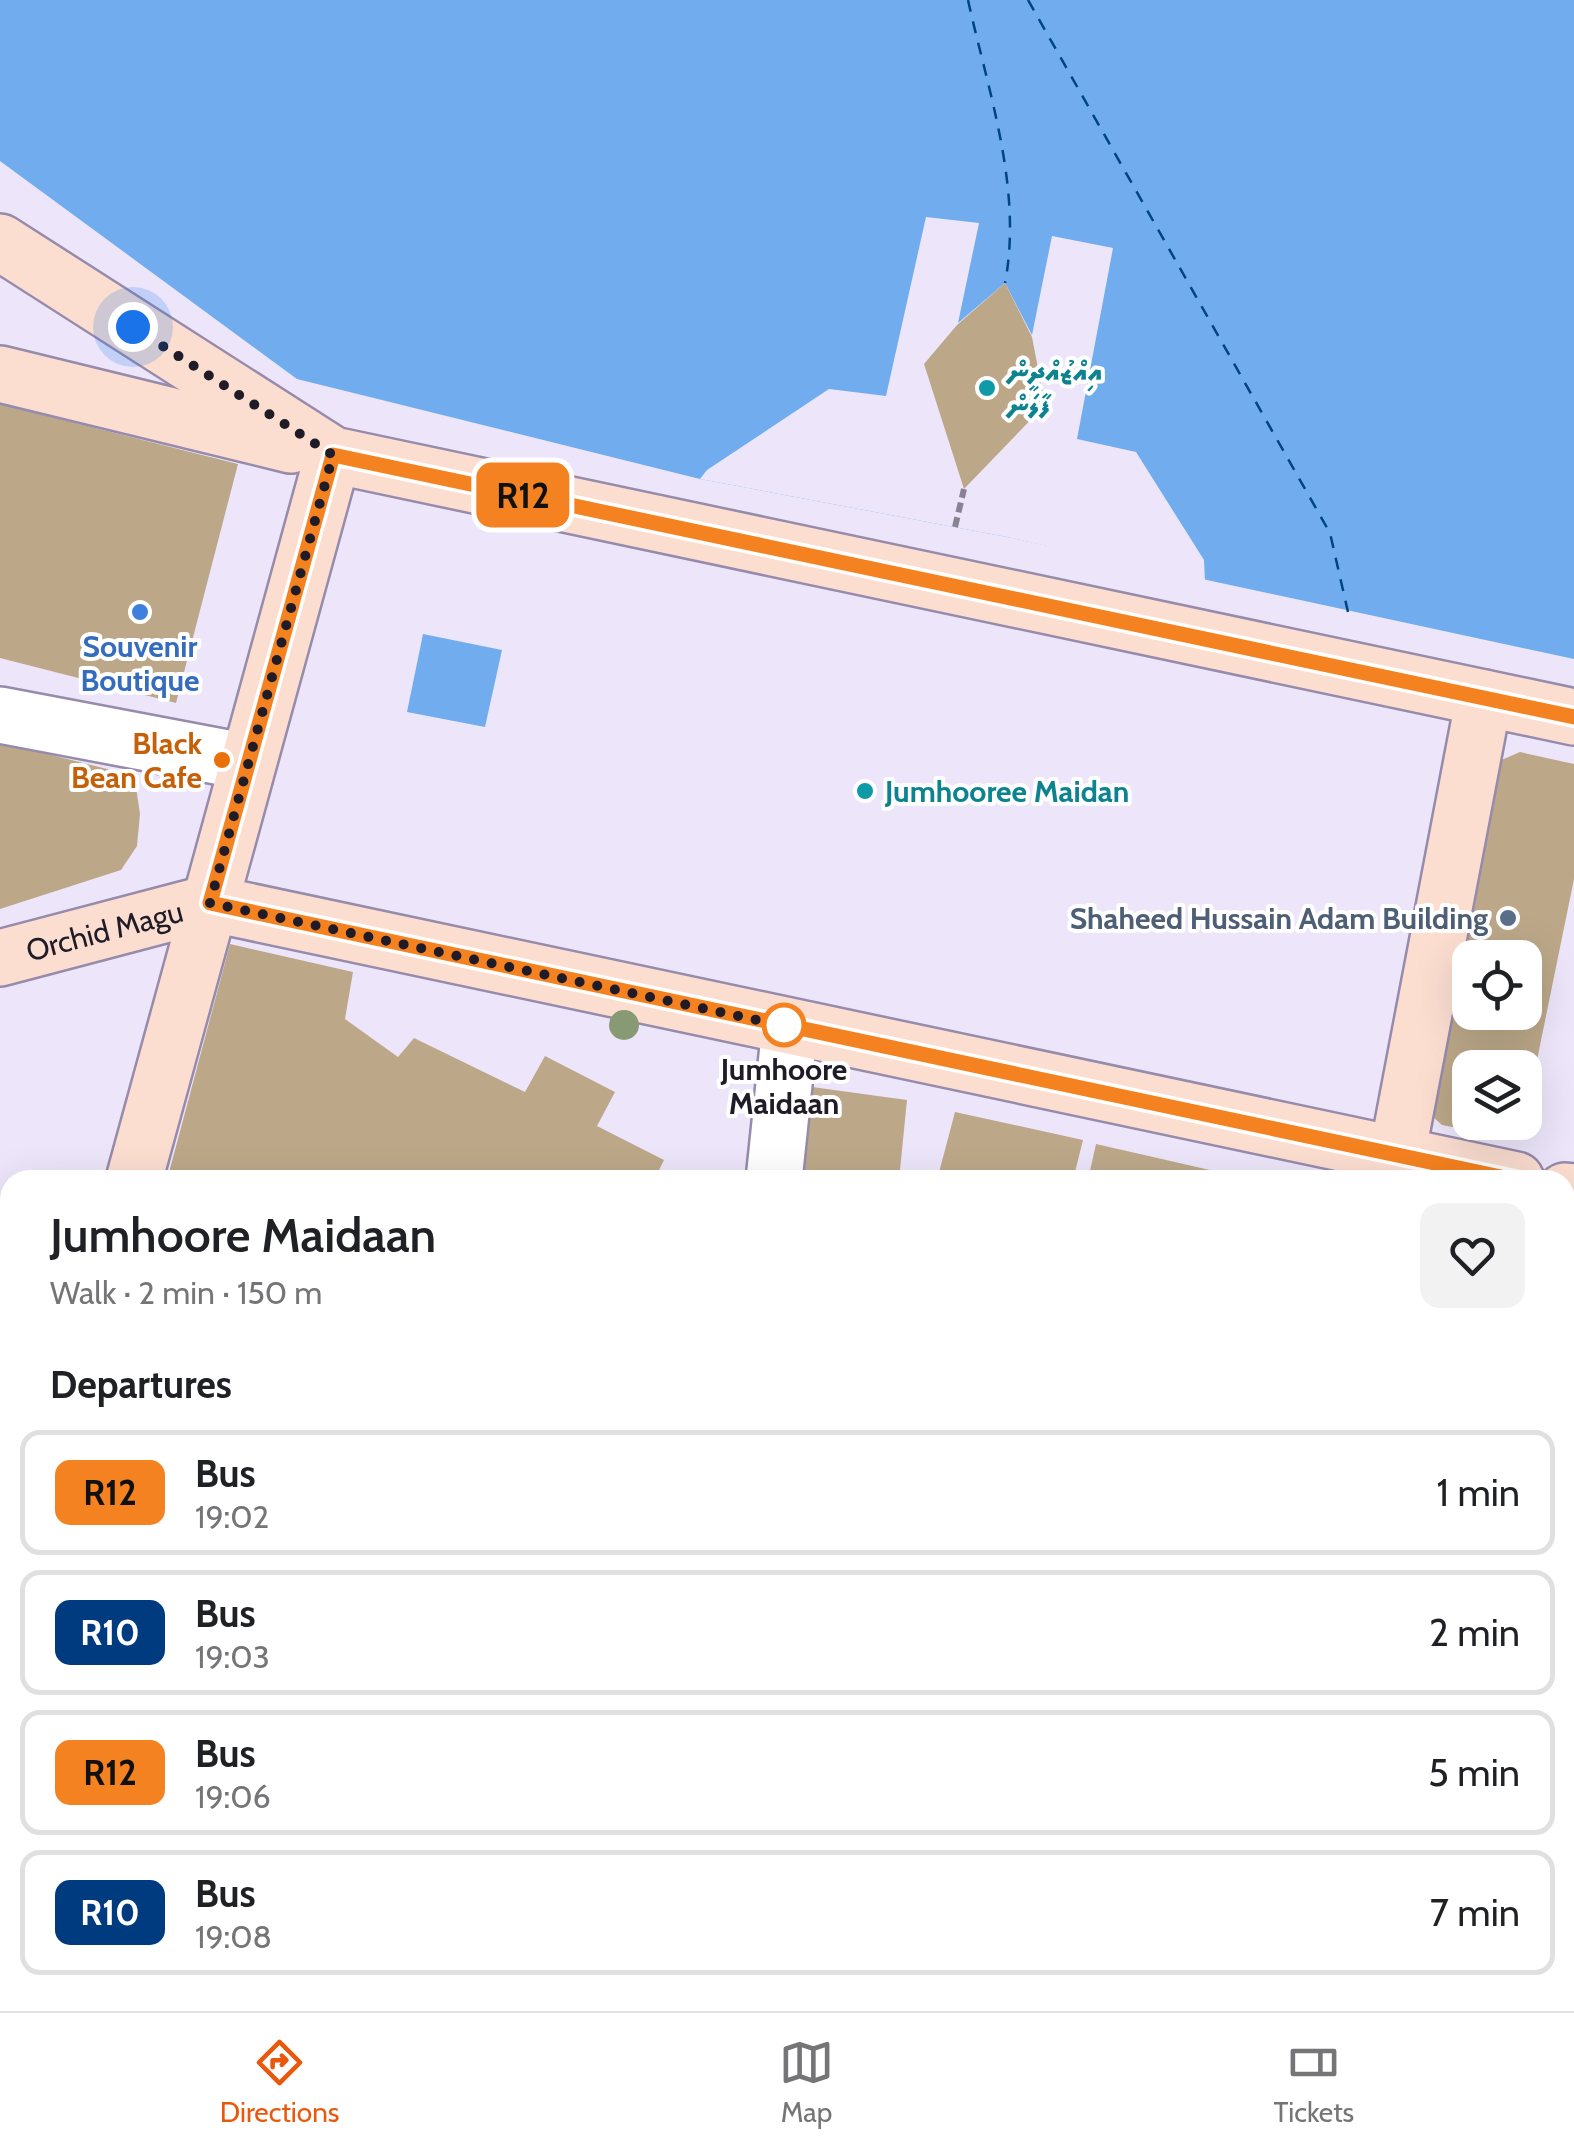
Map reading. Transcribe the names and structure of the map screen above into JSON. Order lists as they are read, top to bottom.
{
  "streets": {
    "street": ["Orchid Magu"]
  },
  "places": [
    "އިއްޒުއްދީން ފާލަން",
    "Souvenir Boutique",
    "Black Bean Cafe",
    "Jumhooree Maidan",
    "Shaheed Hussain Adam Building",
    "Jumhoore Maidaan"
  ],
  "lines": ["bus line R12"],
  "page": {
    "on_map": "R12",
    "heading": [
      ["Jumhoore Maidaan", "Walk · 2 min · 150 m"],
      "Departures"
    ],
    "list": [
      {
        "mark": "R12",
        "name": "Bus",
        "note": "19:02",
        "value": "1 min"
      },
      {
        "mark": "R10",
        "name": "Bus",
        "note": "19:03",
        "value": "2 min"
      },
      {
        "mark": "R12",
        "name": "Bus",
        "note": "19:06",
        "value": "5 min"
      },
      {
        "mark": "R10",
        "name": "Bus",
        "note": "19:08",
        "value": "7 min"
      }
    ],
    "tabs": ["Directions", "Map", "Tickets"]
  }
}
